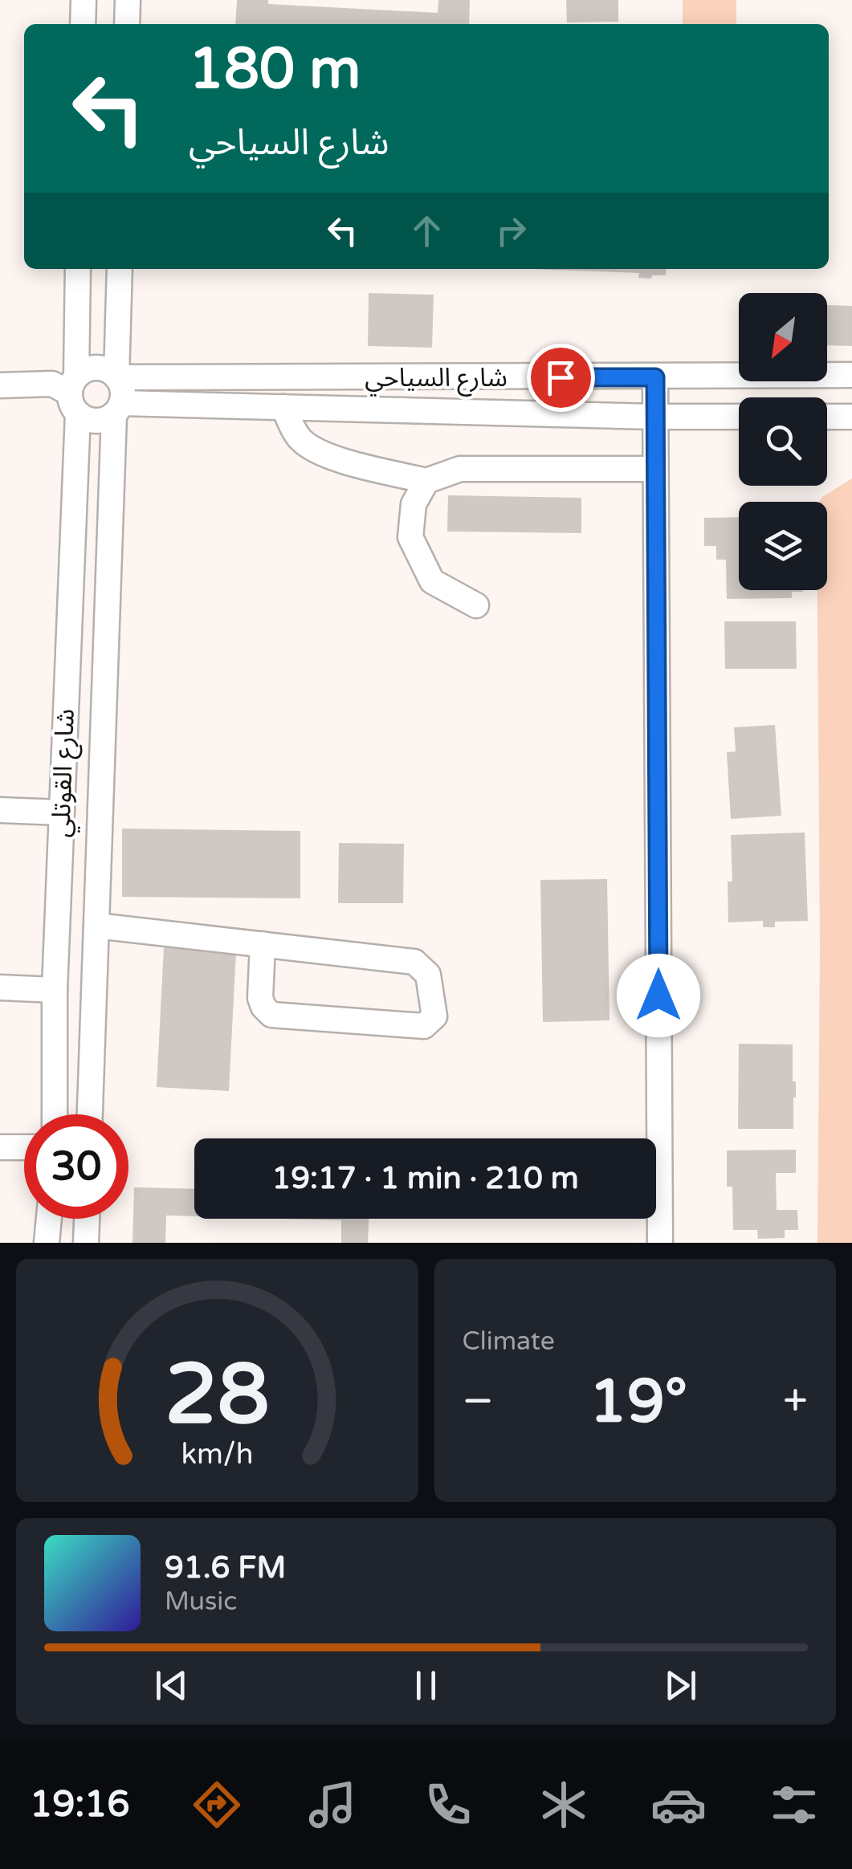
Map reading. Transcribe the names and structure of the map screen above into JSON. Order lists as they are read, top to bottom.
{
  "streets": {
    "street": ["شارع السياحي", "شارع القوتلي"]
  },
  "crossings": [
    ["شارع السياحي", "شارع القوتلي"]
  ],
  "north": "bottom left",
  "page": {
    "turn": ["180 m", "شارع السياحي"],
    "limit": "30",
    "trip": "19:17 · 1 min · 210 m",
    "tile": "Climate",
    "heat": ["−", "19°", "+"],
    "song": ["91.6 FM", "Music"],
    "tabs": "19:16",
    "gauge": ["28", "km/h"]
  }
}
